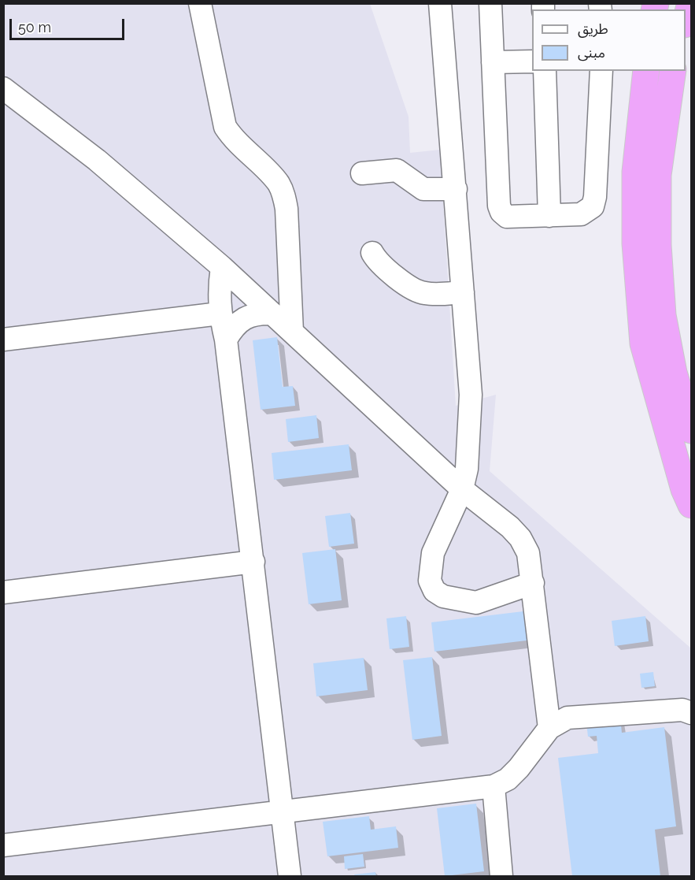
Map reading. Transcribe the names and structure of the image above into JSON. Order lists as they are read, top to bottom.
{
  "legend": ["طريق", "مبنى"],
  "scale_bar": "50 m"
}
